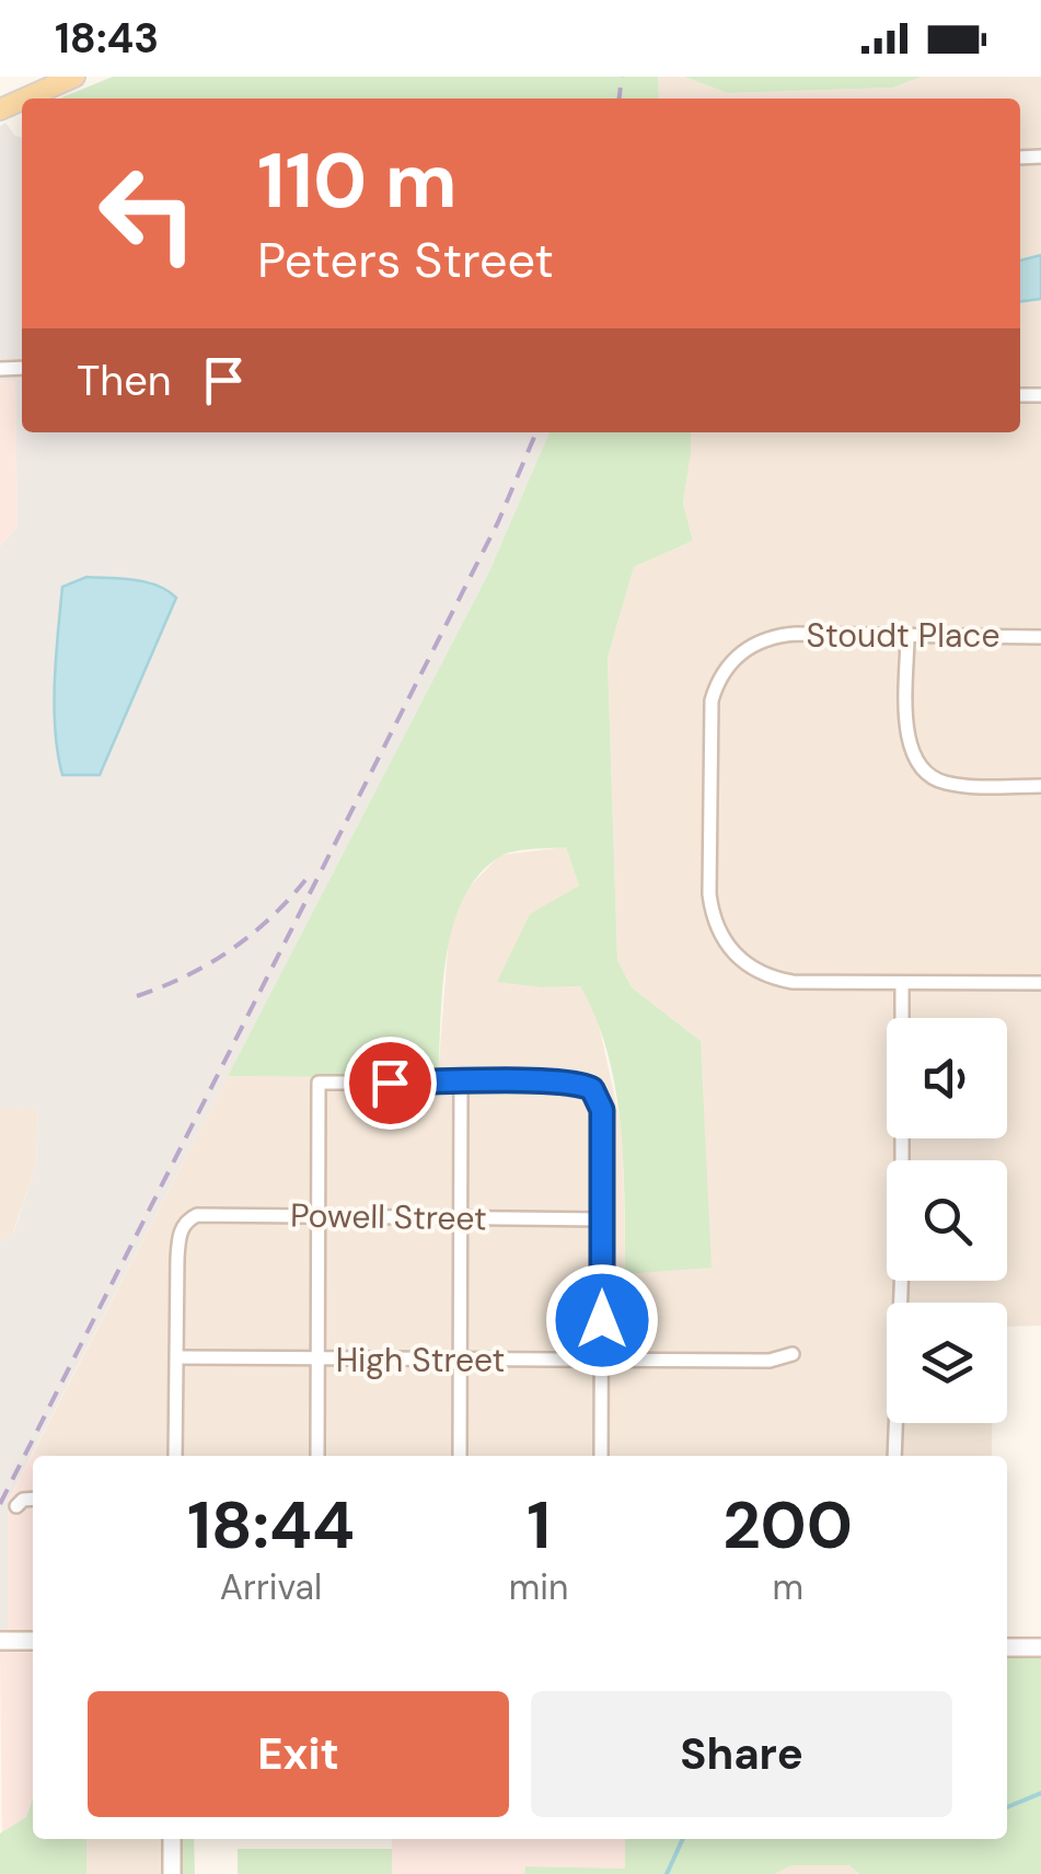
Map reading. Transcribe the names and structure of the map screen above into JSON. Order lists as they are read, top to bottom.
{
  "streets": {
    "street": ["Stoudt Place", "Powell Street", "High Street"]
  },
  "crossings": [
    ["Powell Street", "High Street"]
  ],
  "page": {
    "status": "18:43",
    "turn": ["110 m", "Peters Street"],
    "then": "Then",
    "eta": [
      "18:44",
      "Arrival",
      "1",
      "min",
      "200",
      "m"
    ],
    "buttons": ["Exit", "Share"]
  }
}
